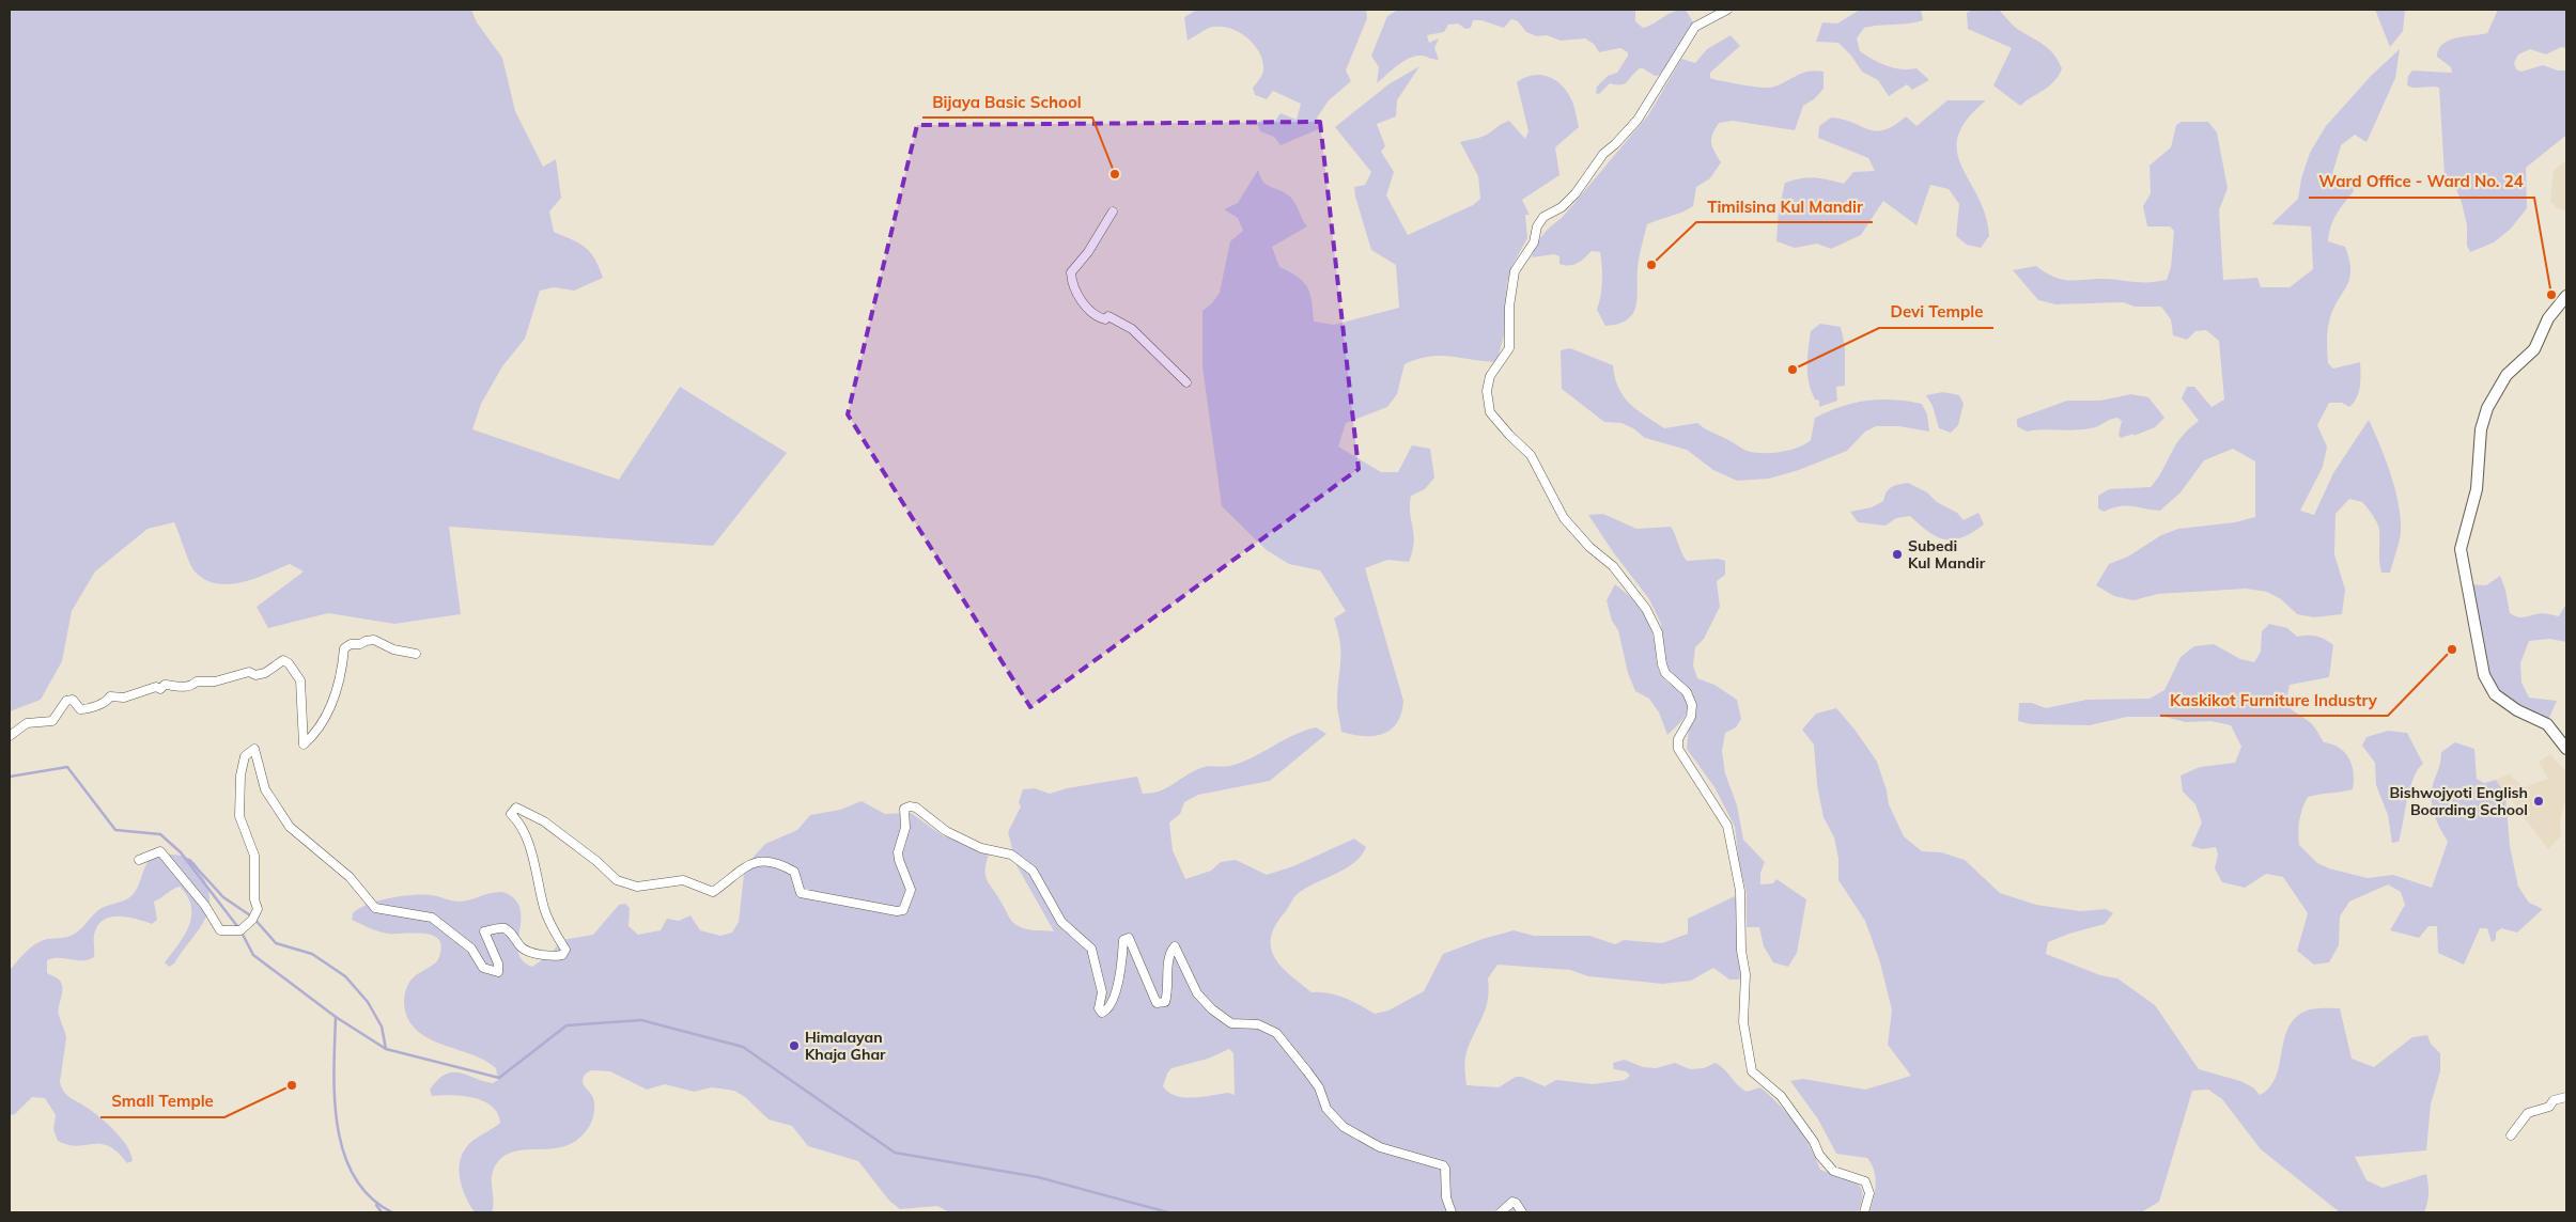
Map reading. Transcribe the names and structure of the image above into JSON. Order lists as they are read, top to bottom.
{
  "places": [
    "Bijaya Basic School",
    "Timilsina Kul Mandir",
    "Ward Office - Ward No. 24",
    "Devi Temple",
    "Subedi Kul Mandir",
    "Kaskikot Furniture Industry",
    "Bishwojyoti English Boarding School",
    "Himalayan Khaja Ghar",
    "Small Temple"
  ]
}
